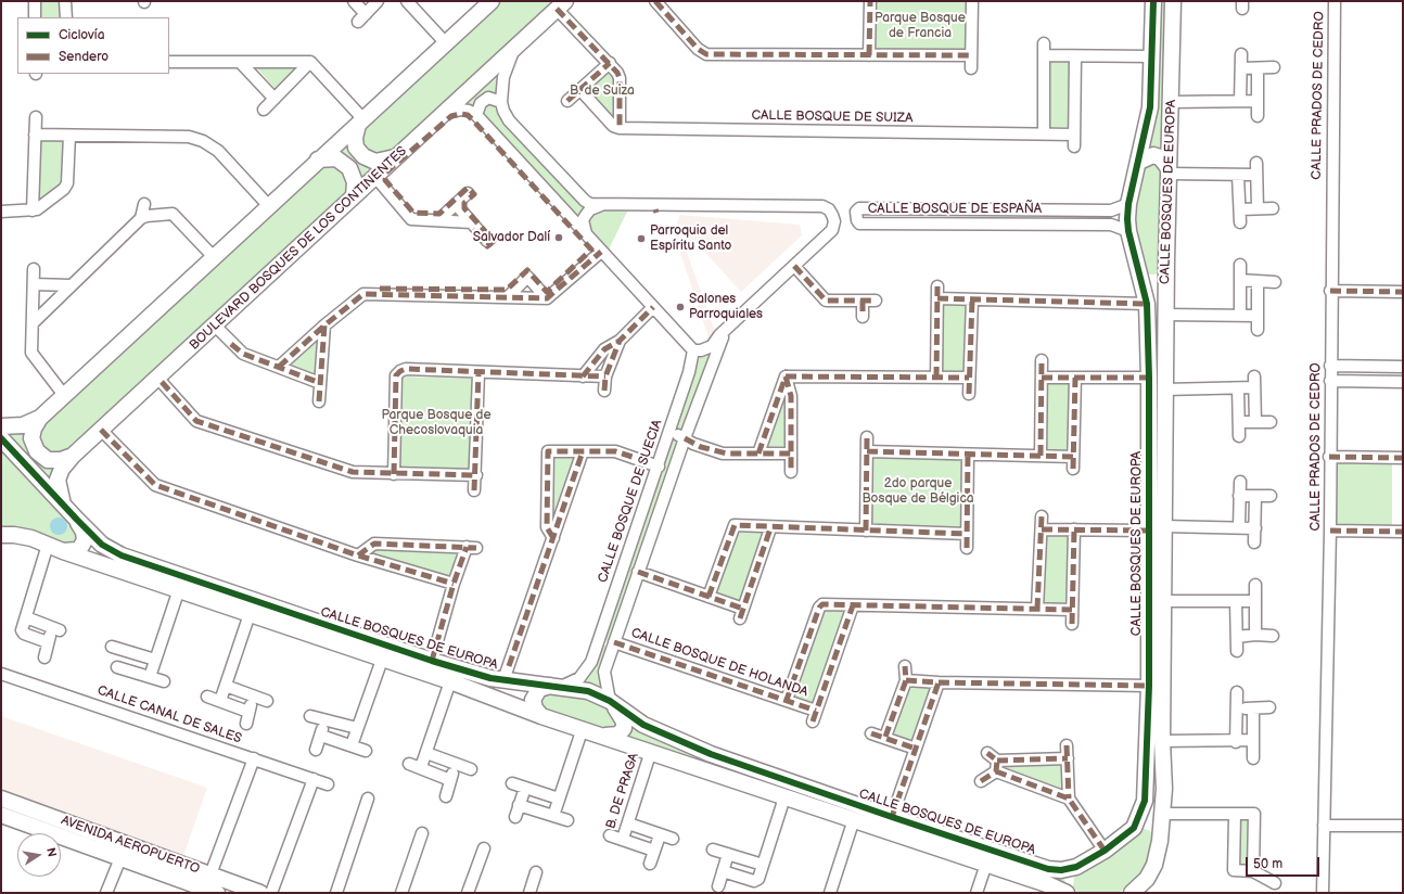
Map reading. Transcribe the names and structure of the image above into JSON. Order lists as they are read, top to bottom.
{
  "streets": {
    "street": [
      "CALLE PRADOS DE CEDRO",
      "CALLE BOSQUE DE SUIZA",
      "CALLE BOSQUES DE EUROPA",
      "CALLE BOSQUE DE ESPAÑA",
      "BOULEVARD BOSQUES DE LOS CONTINENTES",
      "CALLE BOSQUE DE SUECIA",
      "CALLE BOSQUE DE HOLANDA",
      "CALLE CANAL DE SALES",
      "B. DE PRAGA",
      "AVENIDA AEROPUERTO"
    ]
  },
  "crossings": [
    ["CALLE BOSQUES DE EUROPA", "CALLE BOSQUE DE ESPAÑA"],
    ["CALLE BOSQUES DE EUROPA", "BOULEVARD BOSQUES DE LOS CONTINENTES"],
    ["CALLE BOSQUES DE EUROPA", "CALLE BOSQUE DE SUECIA"],
    ["CALLE BOSQUES DE EUROPA", "B. DE PRAGA"]
  ],
  "parks": [
    "Parque Bosque de Francia",
    "B. de Suiza",
    "Parque Bosque de Checoslovaquia",
    "2do parque Bosque de Bélgica"
  ],
  "places": ["Salvador Dalí", "Parroquia del Espíritu Santo", "Salones Parroquiales"],
  "legend": ["Ciclovía", "Sendero"],
  "scale_bar": "50 m",
  "north": "right"
}
